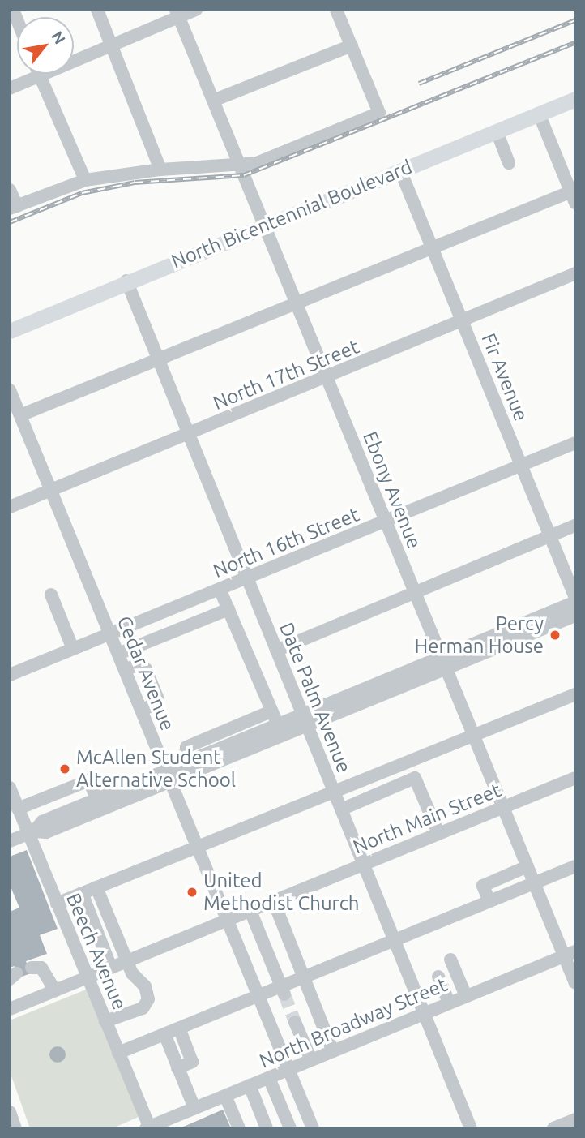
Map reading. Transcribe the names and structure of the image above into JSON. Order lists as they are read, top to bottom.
{
  "streets": {
    "main road": ["North Bicentennial Boulevard"],
    "street": [
      "North 17th Street",
      "Fir Avenue",
      "Ebony Avenue",
      "North 16th Street",
      "Cedar Avenue",
      "Date Palm Avenue",
      "North Main Street",
      "Beech Avenue",
      "North Broadway Street"
    ]
  },
  "crossings": [
    ["North Bicentennial Boulevard", "Fir Avenue"],
    ["North Bicentennial Boulevard", "Ebony Avenue"],
    ["North Bicentennial Boulevard", "Date Palm Avenue"],
    ["North 17th Street", "Fir Avenue"],
    ["North 17th Street", "Ebony Avenue"],
    ["North 17th Street", "Cedar Avenue"],
    ["North 17th Street", "Date Palm Avenue"],
    ["Fir Avenue", "North 16th Street"],
    ["Ebony Avenue", "North 16th Street"],
    ["Ebony Avenue", "North Main Street"],
    ["Ebony Avenue", "North Broadway Street"],
    ["North 16th Street", "Cedar Avenue"],
    ["North 16th Street", "Date Palm Avenue"],
    ["Cedar Avenue", "North Main Street"],
    ["Cedar Avenue", "North Broadway Street"],
    ["Date Palm Avenue", "North Main Street"],
    ["Date Palm Avenue", "North Broadway Street"],
    ["North Main Street", "Beech Avenue"],
    ["Beech Avenue", "North Broadway Street"]
  ],
  "places": ["Percy Herman House", "McAllen Student Alternative School", "United Methodist Church"],
  "north": "top right"
}
